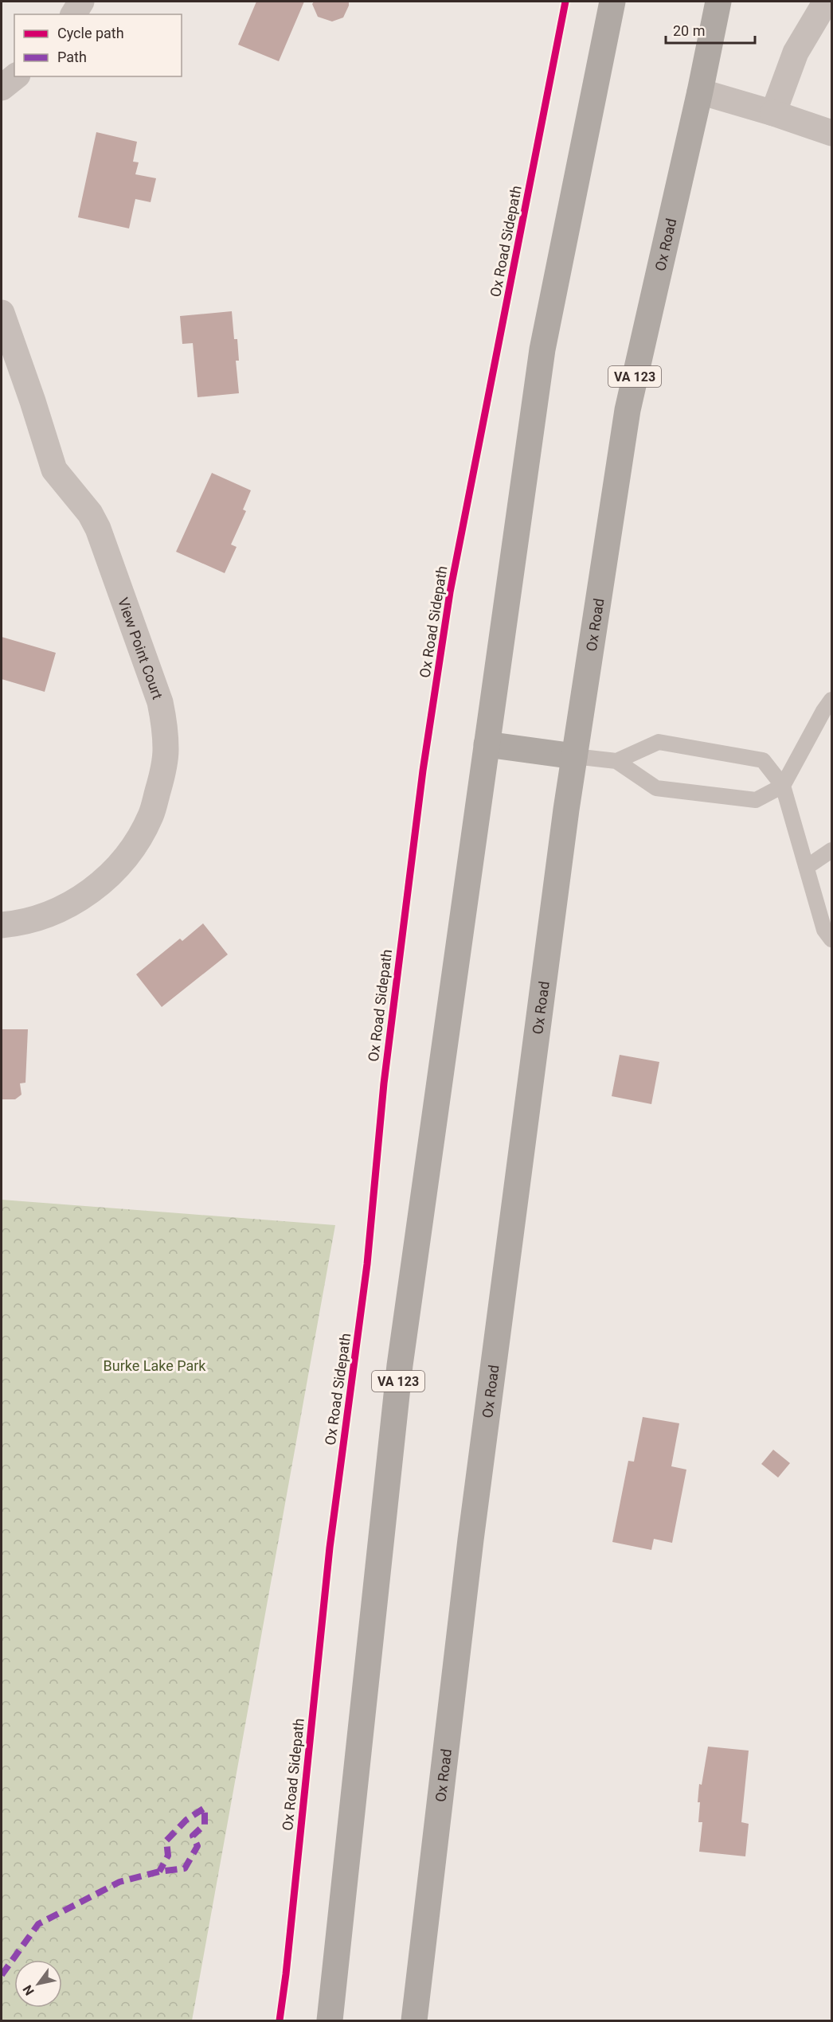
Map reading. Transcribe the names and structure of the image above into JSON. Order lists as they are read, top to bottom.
{
  "streets": {
    "highway": ["Ox Road", "VA 123"],
    "street": ["View Point Court"],
    "cycle path": ["Ox Road Sidepath"]
  },
  "parks": ["Burke Lake Park"],
  "legend": ["Cycle path", "Path"],
  "scale_bar": "20 m",
  "north": "bottom left"
}
